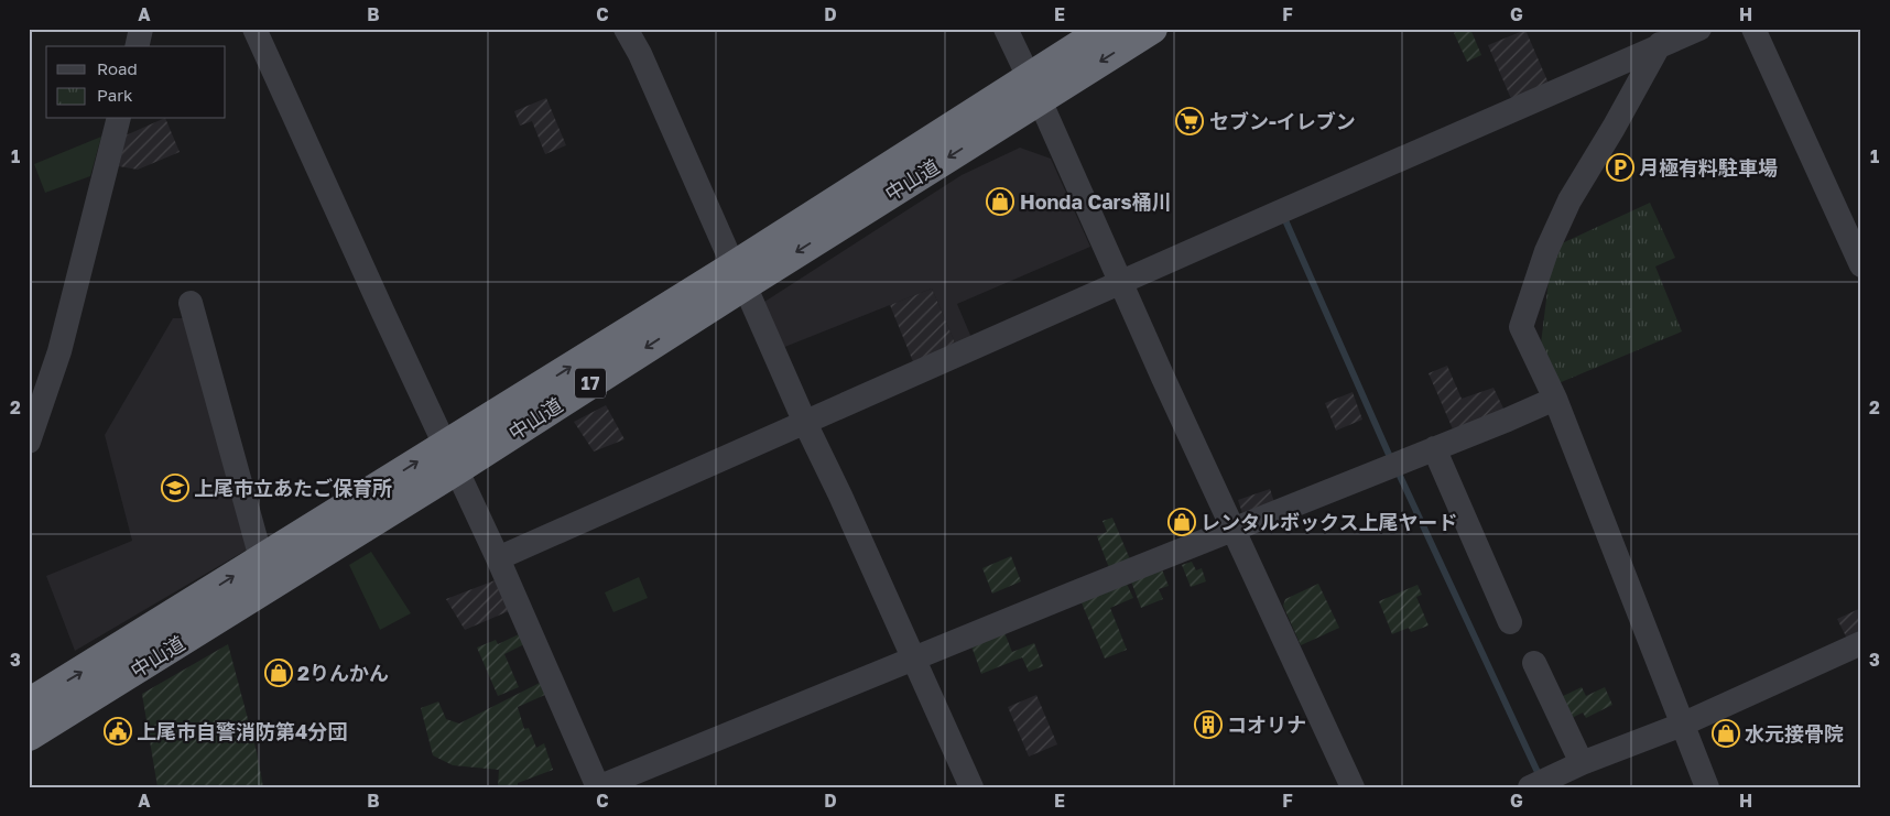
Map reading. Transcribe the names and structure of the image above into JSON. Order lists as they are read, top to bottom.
{
  "streets": {
    "highway": ["中山道", "17"]
  },
  "places": {
    "supermarket": ["セブン-イレブン"],
    "parking": ["月極有料駐車場"],
    "shop": [
      "Honda Cars桶川",
      "レンタルボックス上尾ヤード",
      "2りんかん",
      "水元接骨院"
    ],
    "school or university": ["上尾市立あたご保育所"],
    "building": ["コオリナ"],
    "public building": ["上尾市自警消防第4分団"]
  },
  "legend": ["Road", "Park"],
  "grid": {
    "columns": [
      "A",
      "B",
      "C",
      "D",
      "E",
      "F",
      "G",
      "H"
    ],
    "rows": ["1", "2", "3"]
  }
}
